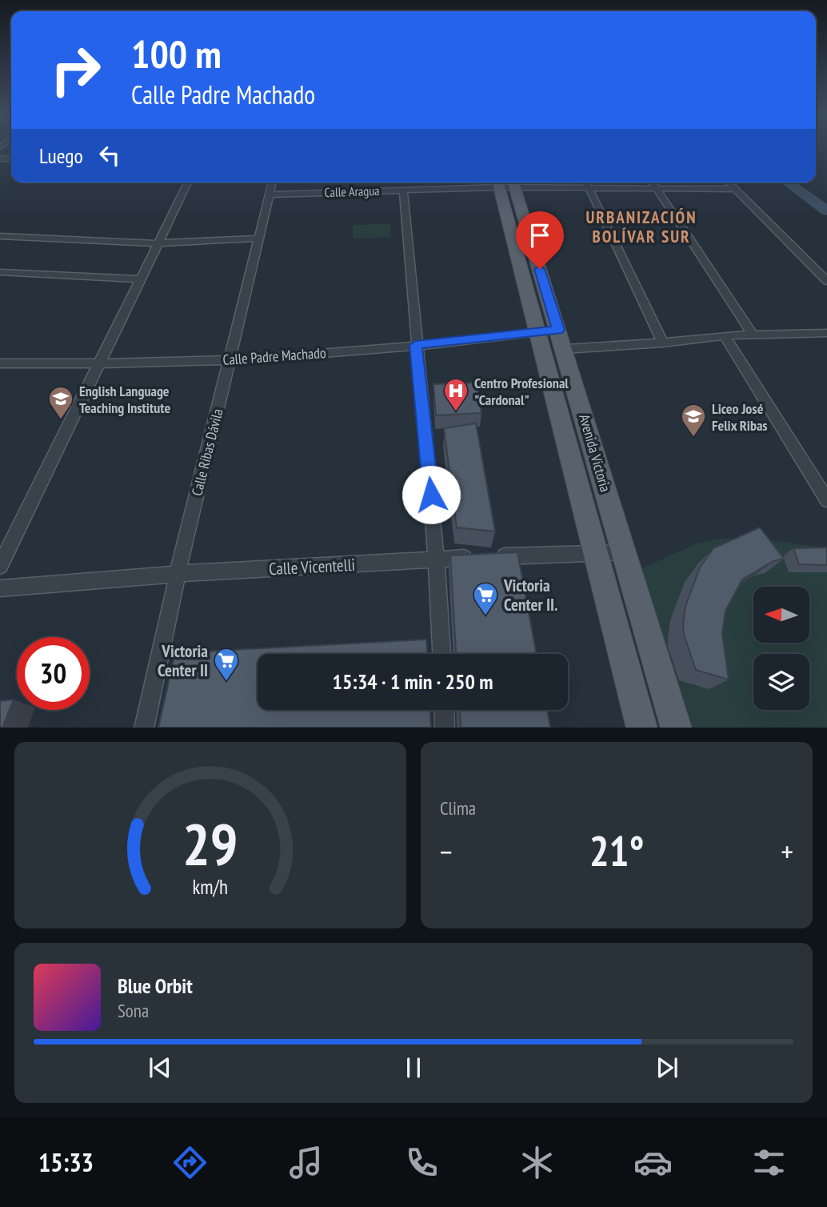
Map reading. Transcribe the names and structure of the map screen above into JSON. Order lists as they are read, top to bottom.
{
  "streets": {
    "main road": ["Avenida Victoria"],
    "street": [
      "Calle Aragua",
      "Calle Padre Machado",
      "Calle Ríbas Dávila",
      "Calle Vicentelli"
    ]
  },
  "crossings": [
    ["Calle Aragua", "Calle Ríbas Dávila"],
    ["Calle Aragua", "Avenida Victoria"],
    ["Calle Padre Machado", "Calle Ríbas Dávila"],
    ["Calle Padre Machado", "Avenida Victoria"],
    ["Calle Ríbas Dávila", "Calle Vicentelli"],
    ["Avenida Victoria", "Calle Vicentelli"]
  ],
  "districts": ["URBANIZACIÓN BOLÍVAR SUR"],
  "places": {
    "hospital": ["Centro Profesional \"Cardonal\""],
    "school or university": ["English Language Teaching Institute", "Liceo José Felix Ribas"],
    "supermarket": ["Victoria Center II.", "Victoria Center II"]
  },
  "north": "left",
  "page": {
    "turn": ["100 m", "Calle Padre Machado"],
    "then": "Luego",
    "limit": "30",
    "trip": "15:34 · 1 min · 250 m",
    "tile": "Clima",
    "heat": ["−", "21°", "+"],
    "song": ["Blue Orbit", "Sona"],
    "tabs": "15:33",
    "gauge": ["29", "km/h"]
  }
}
